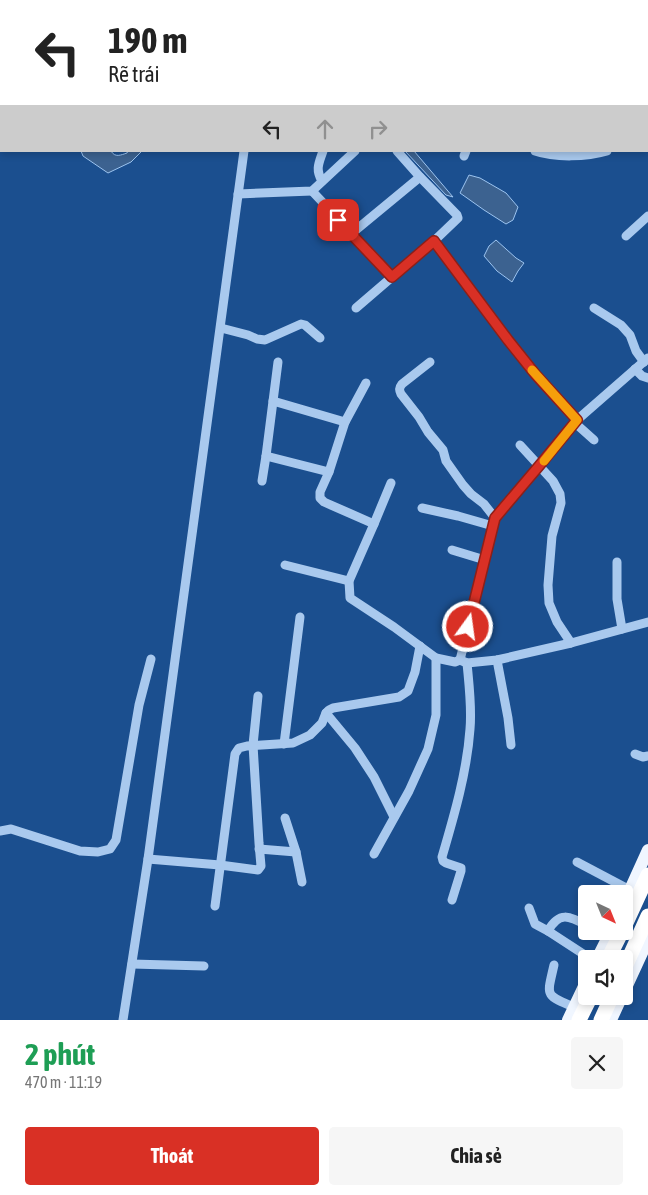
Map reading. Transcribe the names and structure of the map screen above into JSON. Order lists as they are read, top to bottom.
{
  "north": "bottom right",
  "page": {
    "turn": ["190 m", "Rẽ trái"],
    "heading": ["2 phút", "470 m · 11:19"],
    "buttons": ["Thoát", "Chia sẻ"]
  }
}
